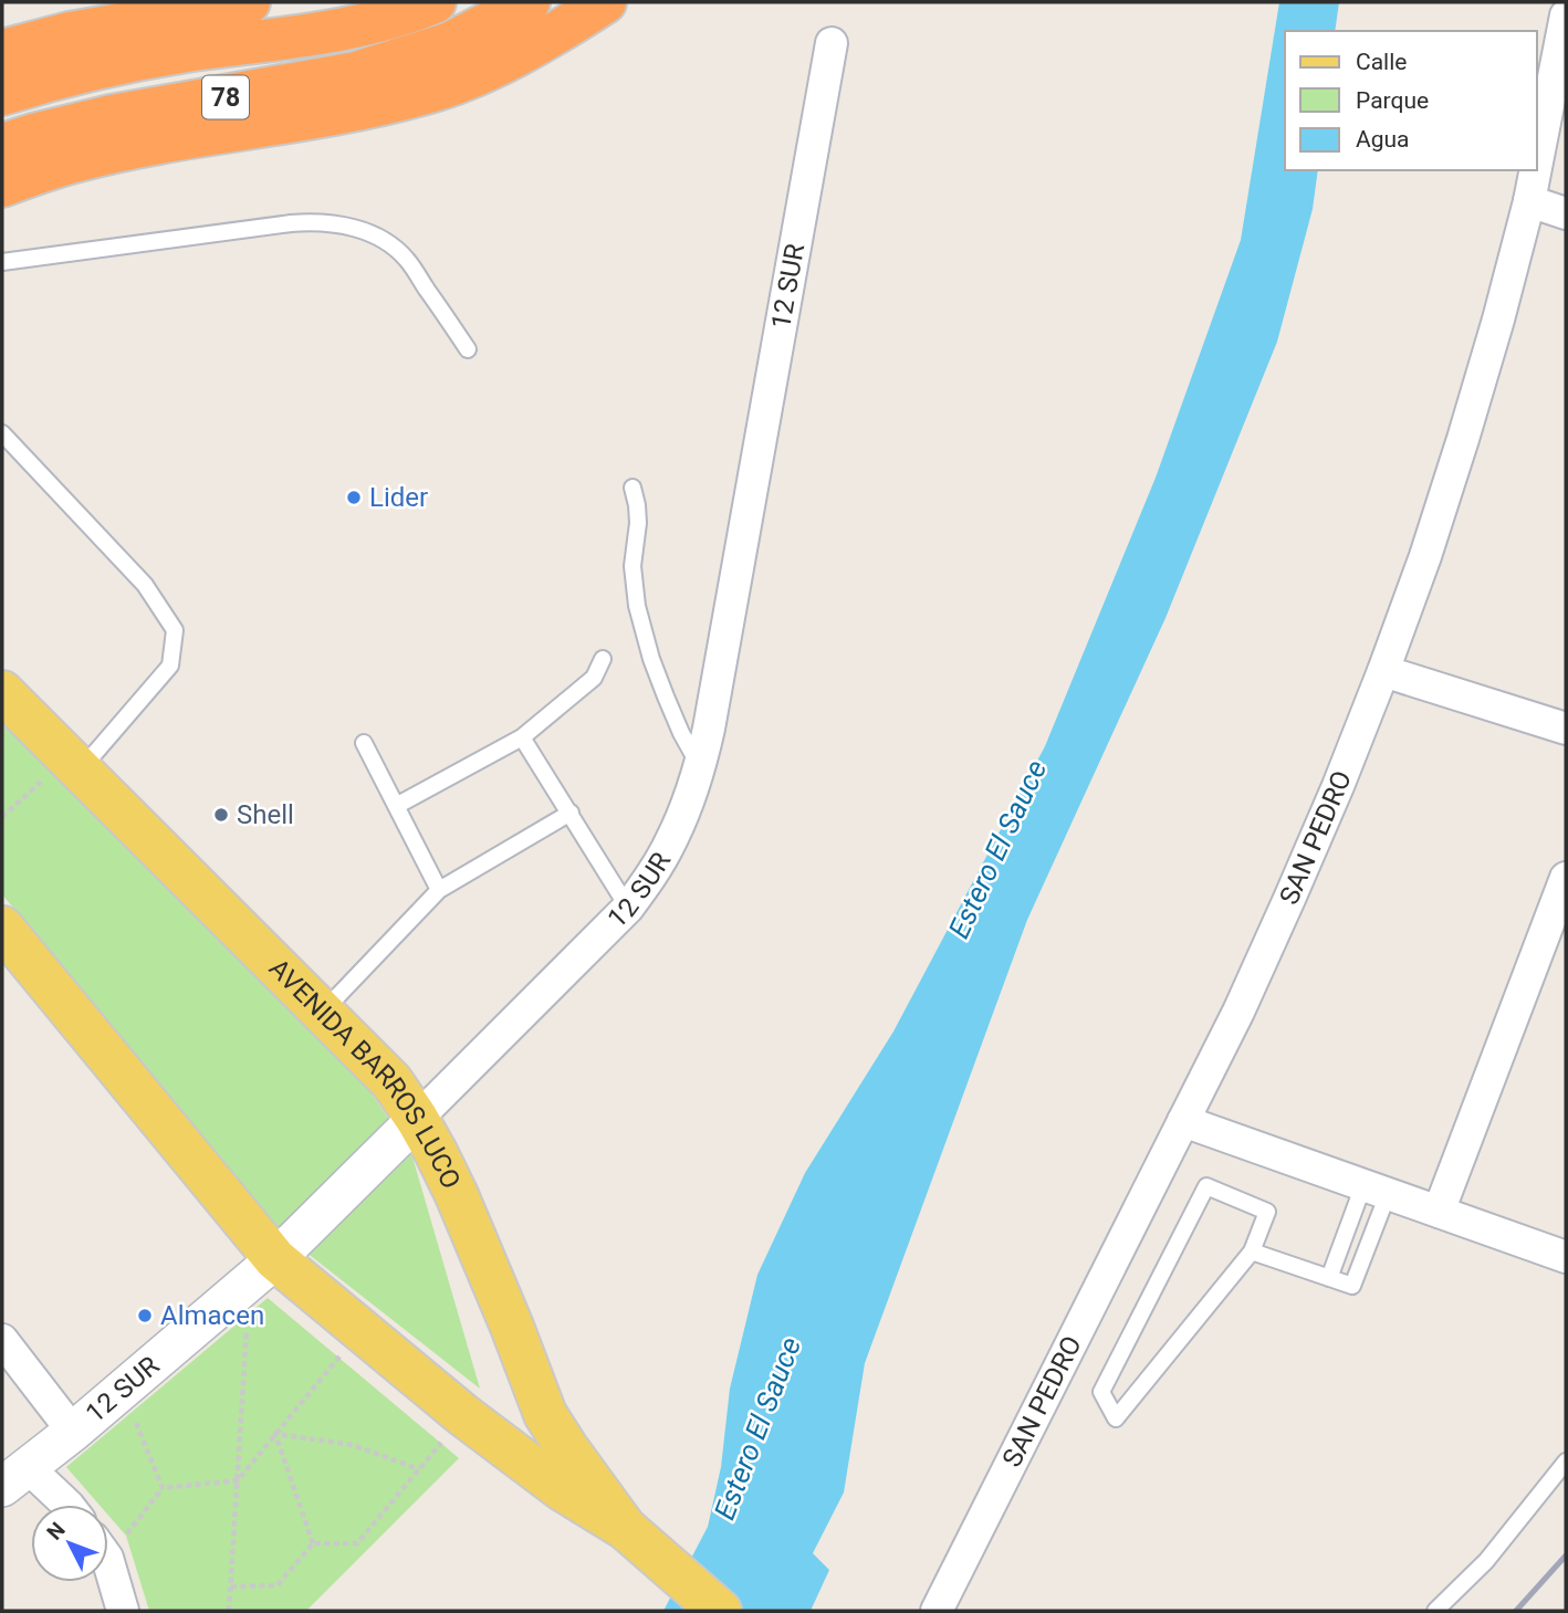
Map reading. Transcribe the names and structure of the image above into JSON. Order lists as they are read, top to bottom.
{
  "streets": {
    "highway": ["78"],
    "main road": ["AVENIDA BARROS LUCO"],
    "street": ["12 SUR", "SAN PEDRO"]
  },
  "crossings": [
    ["12 SUR", "AVENIDA BARROS LUCO"]
  ],
  "water": ["Estero El Sauce"],
  "places": ["Lider", "Shell", "Almacen"],
  "legend": ["Calle", "Parque", "Agua"],
  "north": "top left"
}
